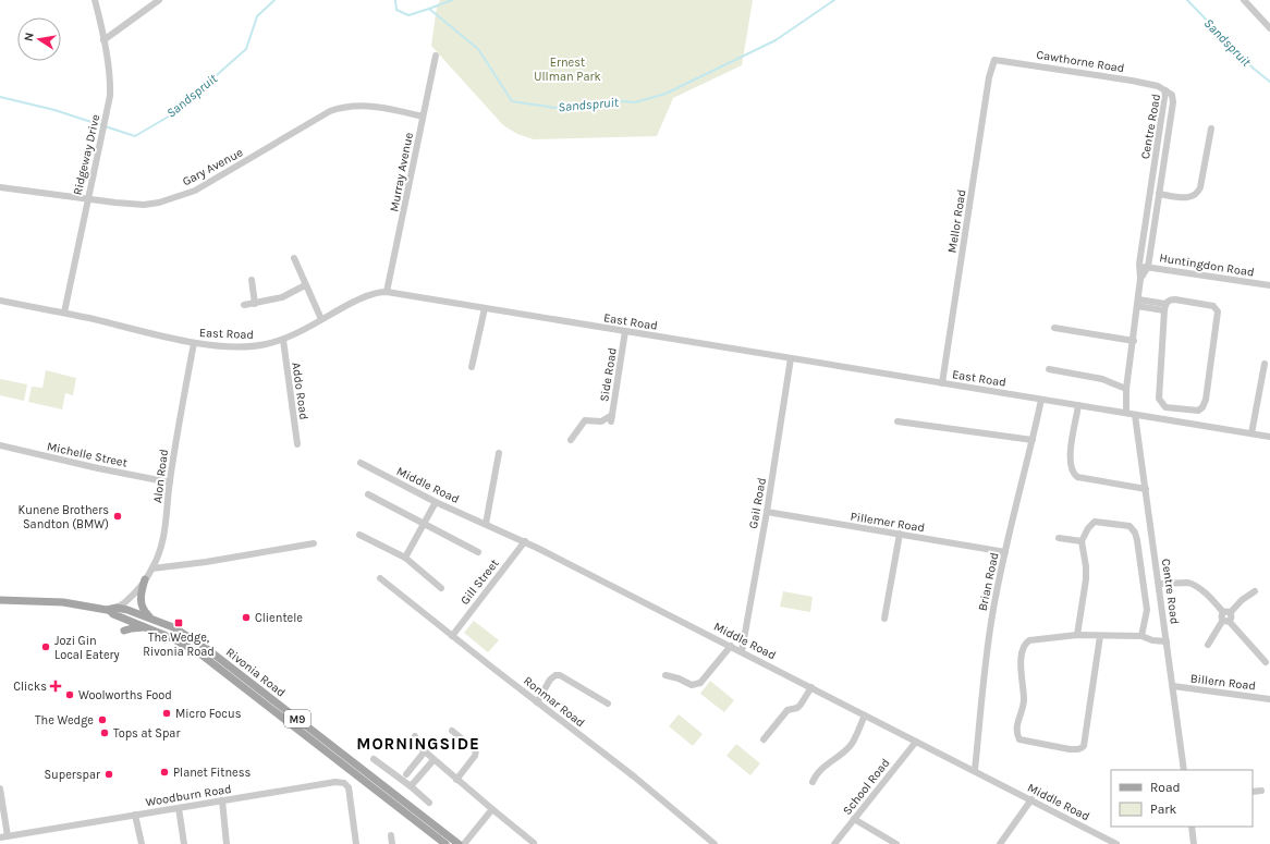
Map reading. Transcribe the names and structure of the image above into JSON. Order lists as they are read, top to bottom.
{
  "streets": {
    "main road": ["Rivonia Road", "M9"],
    "street": [
      "Cawthorne Road",
      "Centre Road",
      "Ridgeway Drive",
      "Gary Avenue",
      "Murray Avenue",
      "Mellor Road",
      "Huntingdon Road",
      "East Road",
      "Side Road",
      "Addo Road",
      "Michelle Street",
      "Alon Road",
      "Middle Road",
      "Gail Road",
      "Pillemer Road",
      "Gill Street",
      "Brian Road",
      "Billern Road",
      "Ronmar Road",
      "School Road",
      "Woodburn Road"
    ]
  },
  "crossings": [
    ["Cawthorne Road", "Centre Road"],
    ["Cawthorne Road", "Mellor Road"],
    ["Centre Road", "Huntingdon Road"],
    ["Centre Road", "East Road"],
    ["Centre Road", "Billern Road"],
    ["Ridgeway Drive", "Gary Avenue"],
    ["Ridgeway Drive", "East Road"],
    ["Gary Avenue", "Murray Avenue"],
    ["Murray Avenue", "East Road"],
    ["Mellor Road", "East Road"],
    ["East Road", "Side Road"],
    ["East Road", "Addo Road"],
    ["East Road", "Alon Road"],
    ["East Road", "Gail Road"],
    ["East Road", "Brian Road"],
    ["Michelle Street", "Alon Road"],
    ["Alon Road", "Rivonia Road"],
    ["Middle Road", "Gail Road"],
    ["Middle Road", "Gill Street"],
    ["Middle Road", "Brian Road"],
    ["Middle Road", "School Road"],
    ["Gail Road", "Pillemer Road"],
    ["Pillemer Road", "Brian Road"],
    ["Gill Street", "Ronmar Road"]
  ],
  "districts": ["MORNINGSIDE"],
  "water": ["Sandspruit"],
  "parks": ["Ernest Ullman Park"],
  "places": {
    "other": [
      "Kunene Brothers Sandton (BMW)",
      "Clientele",
      "Jozi Gin Local Eatery",
      "Woolworths Food",
      "Micro Focus",
      "The Wedge",
      "Tops at Spar",
      "Planet Fitness",
      "Superspar"
    ],
    "transit": ["The Wedge, Rivonia Road"],
    "health": ["Clicks"]
  },
  "legend": ["Road", "Park"],
  "north": "left"
}
